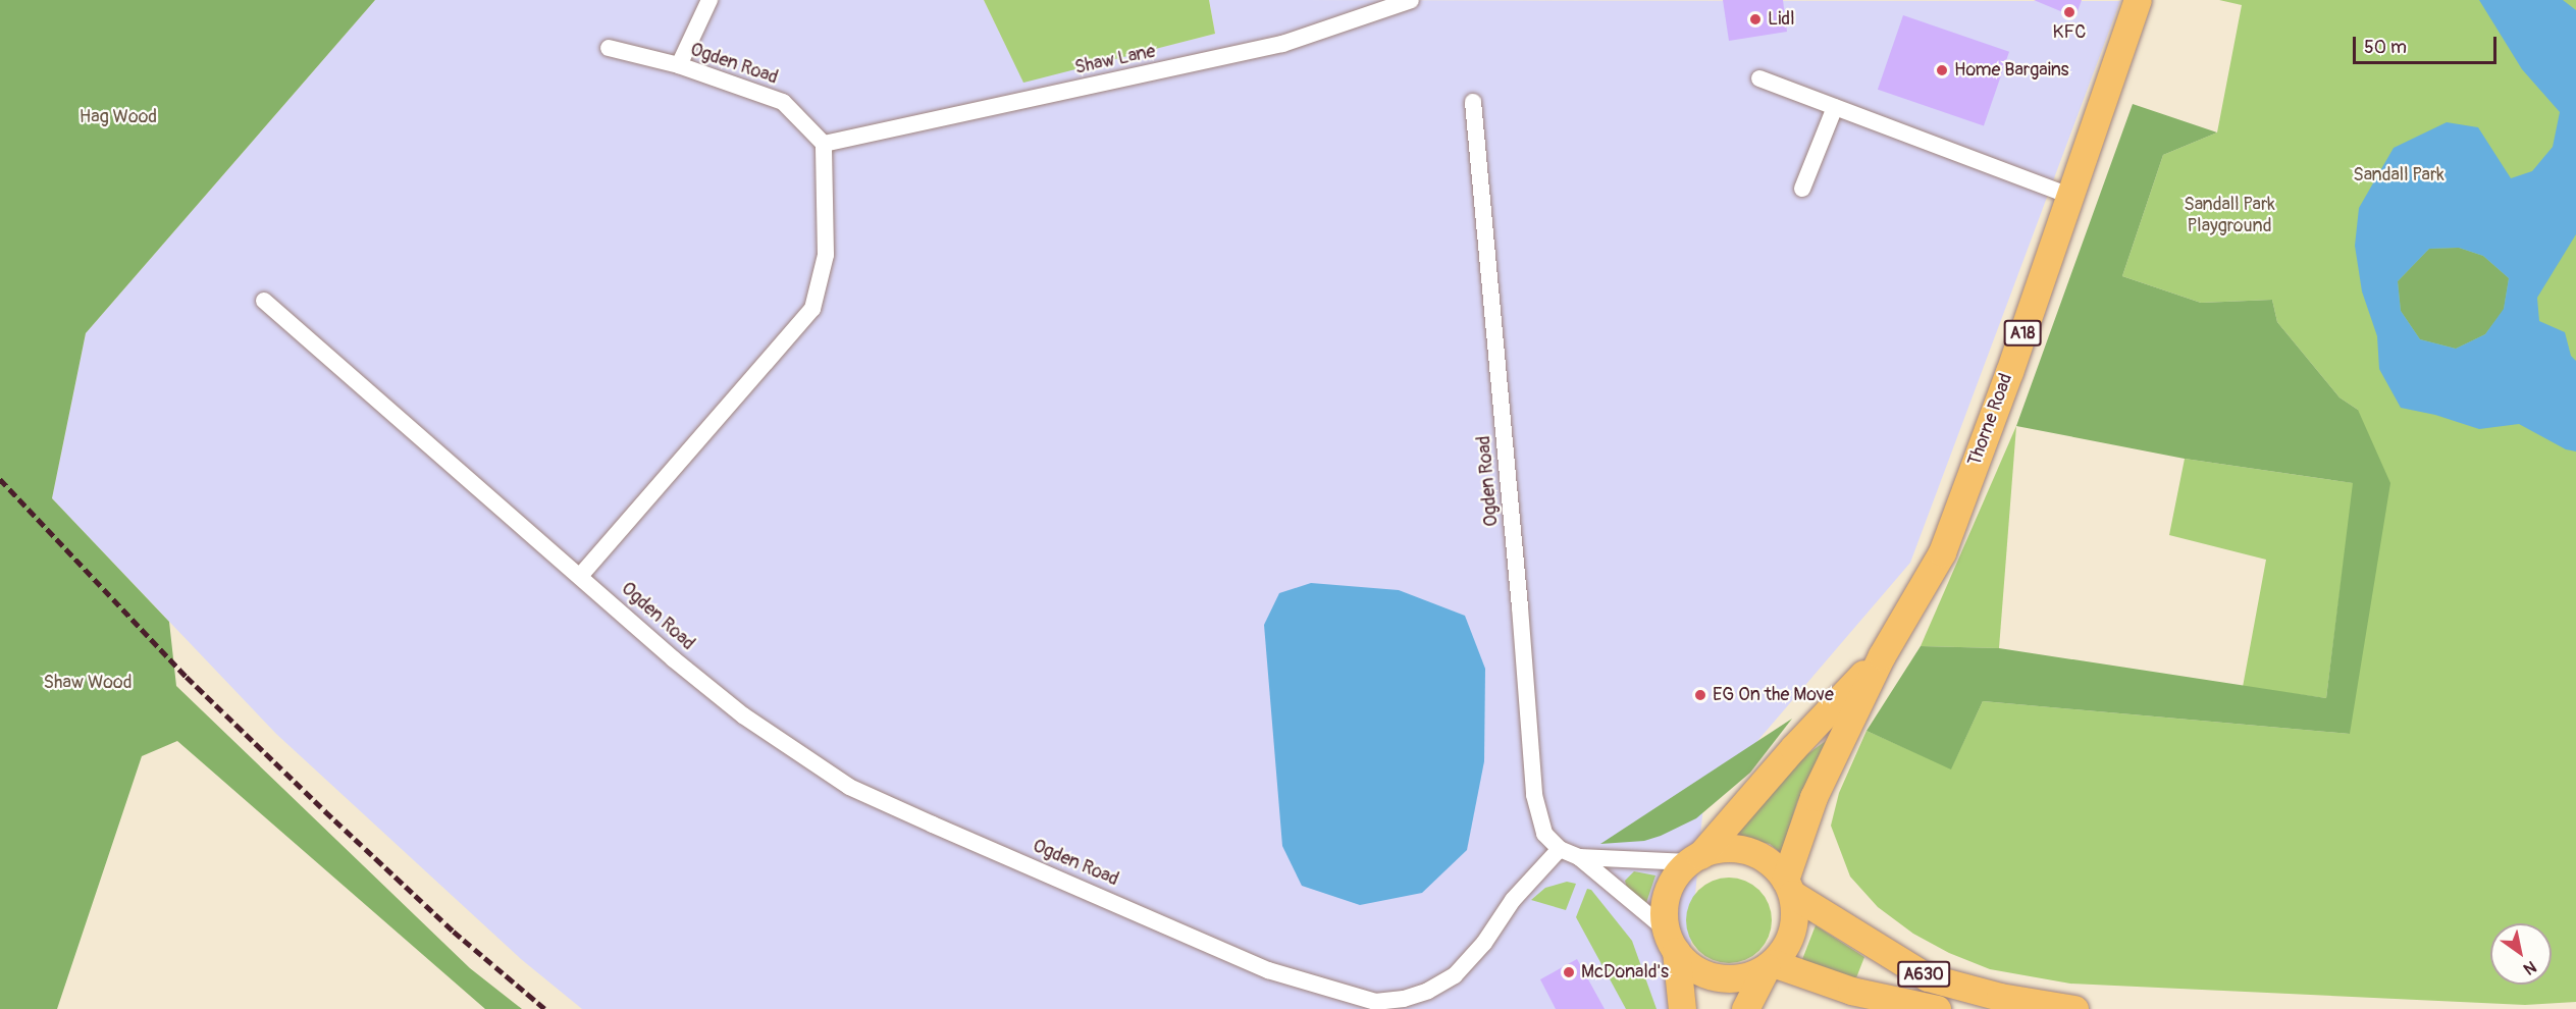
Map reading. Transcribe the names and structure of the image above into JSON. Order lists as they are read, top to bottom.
{
  "streets": {
    "highway": ["A18", "Thorne Road", "A630"],
    "street": ["Shaw Lane", "Ogden Road"]
  },
  "crossings": [
    ["Shaw Lane", "Ogden Road"],
    ["Thorne Road", "A630"]
  ],
  "parks": [
    "Hag Wood",
    "Sandall Park",
    "Sandall Park Playground",
    "Shaw Wood"
  ],
  "places": [
    "KFC",
    "Lidl",
    "Home Bargains",
    "EG On the Move",
    "McDonald's"
  ],
  "scale_bar": "50 m",
  "north": "bottom right"
}
